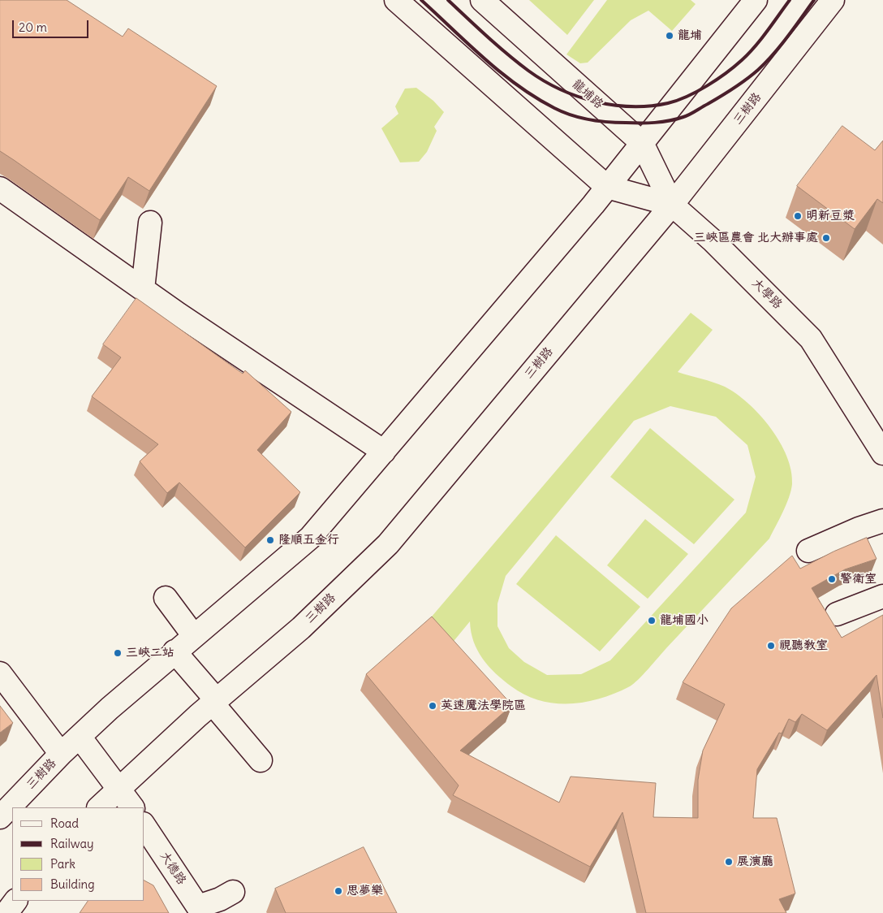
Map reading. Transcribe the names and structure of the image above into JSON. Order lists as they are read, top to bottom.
{
  "streets": {
    "street": [
      "龍埔路",
      "三樹路",
      "大學路",
      "大德路"
    ]
  },
  "crossings": [
    ["龍埔路", "三樹路"],
    ["龍埔路", "大學路"],
    ["三樹路", "大學路"]
  ],
  "places": [
    "龍埔",
    "明新豆漿",
    "三峽區農會 北大辦事處",
    "隆順五金行",
    "警衛室",
    "龍埔國小",
    "視聽教室",
    "三峽二站",
    "英速魔法學院區",
    "展演廳",
    "思夢樂"
  ],
  "legend": [
    "Road",
    "Railway",
    "Park",
    "Building"
  ],
  "scale_bar": "20 m"
}
